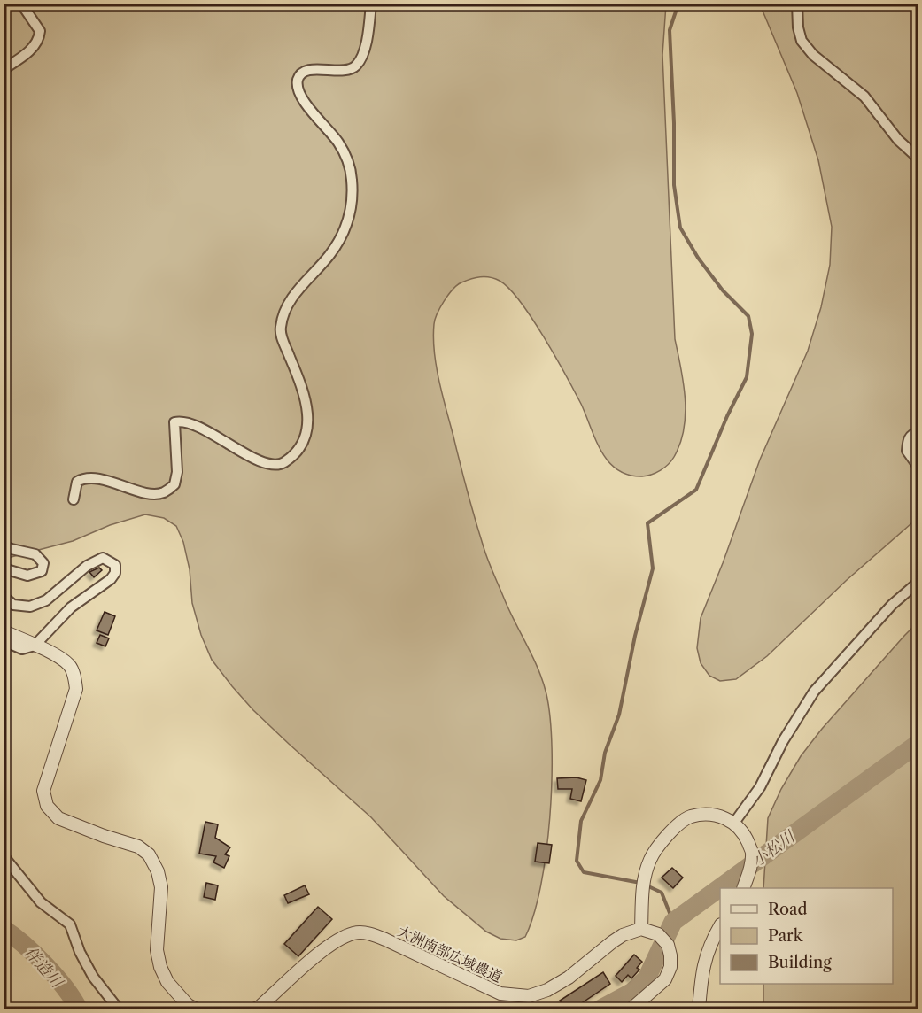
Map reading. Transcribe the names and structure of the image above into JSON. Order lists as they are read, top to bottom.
{
  "streets": {
    "street": ["大洲南部広域農道"]
  },
  "water": ["小松川", "伴造川"],
  "legend": ["Road", "Park", "Building"]
}
